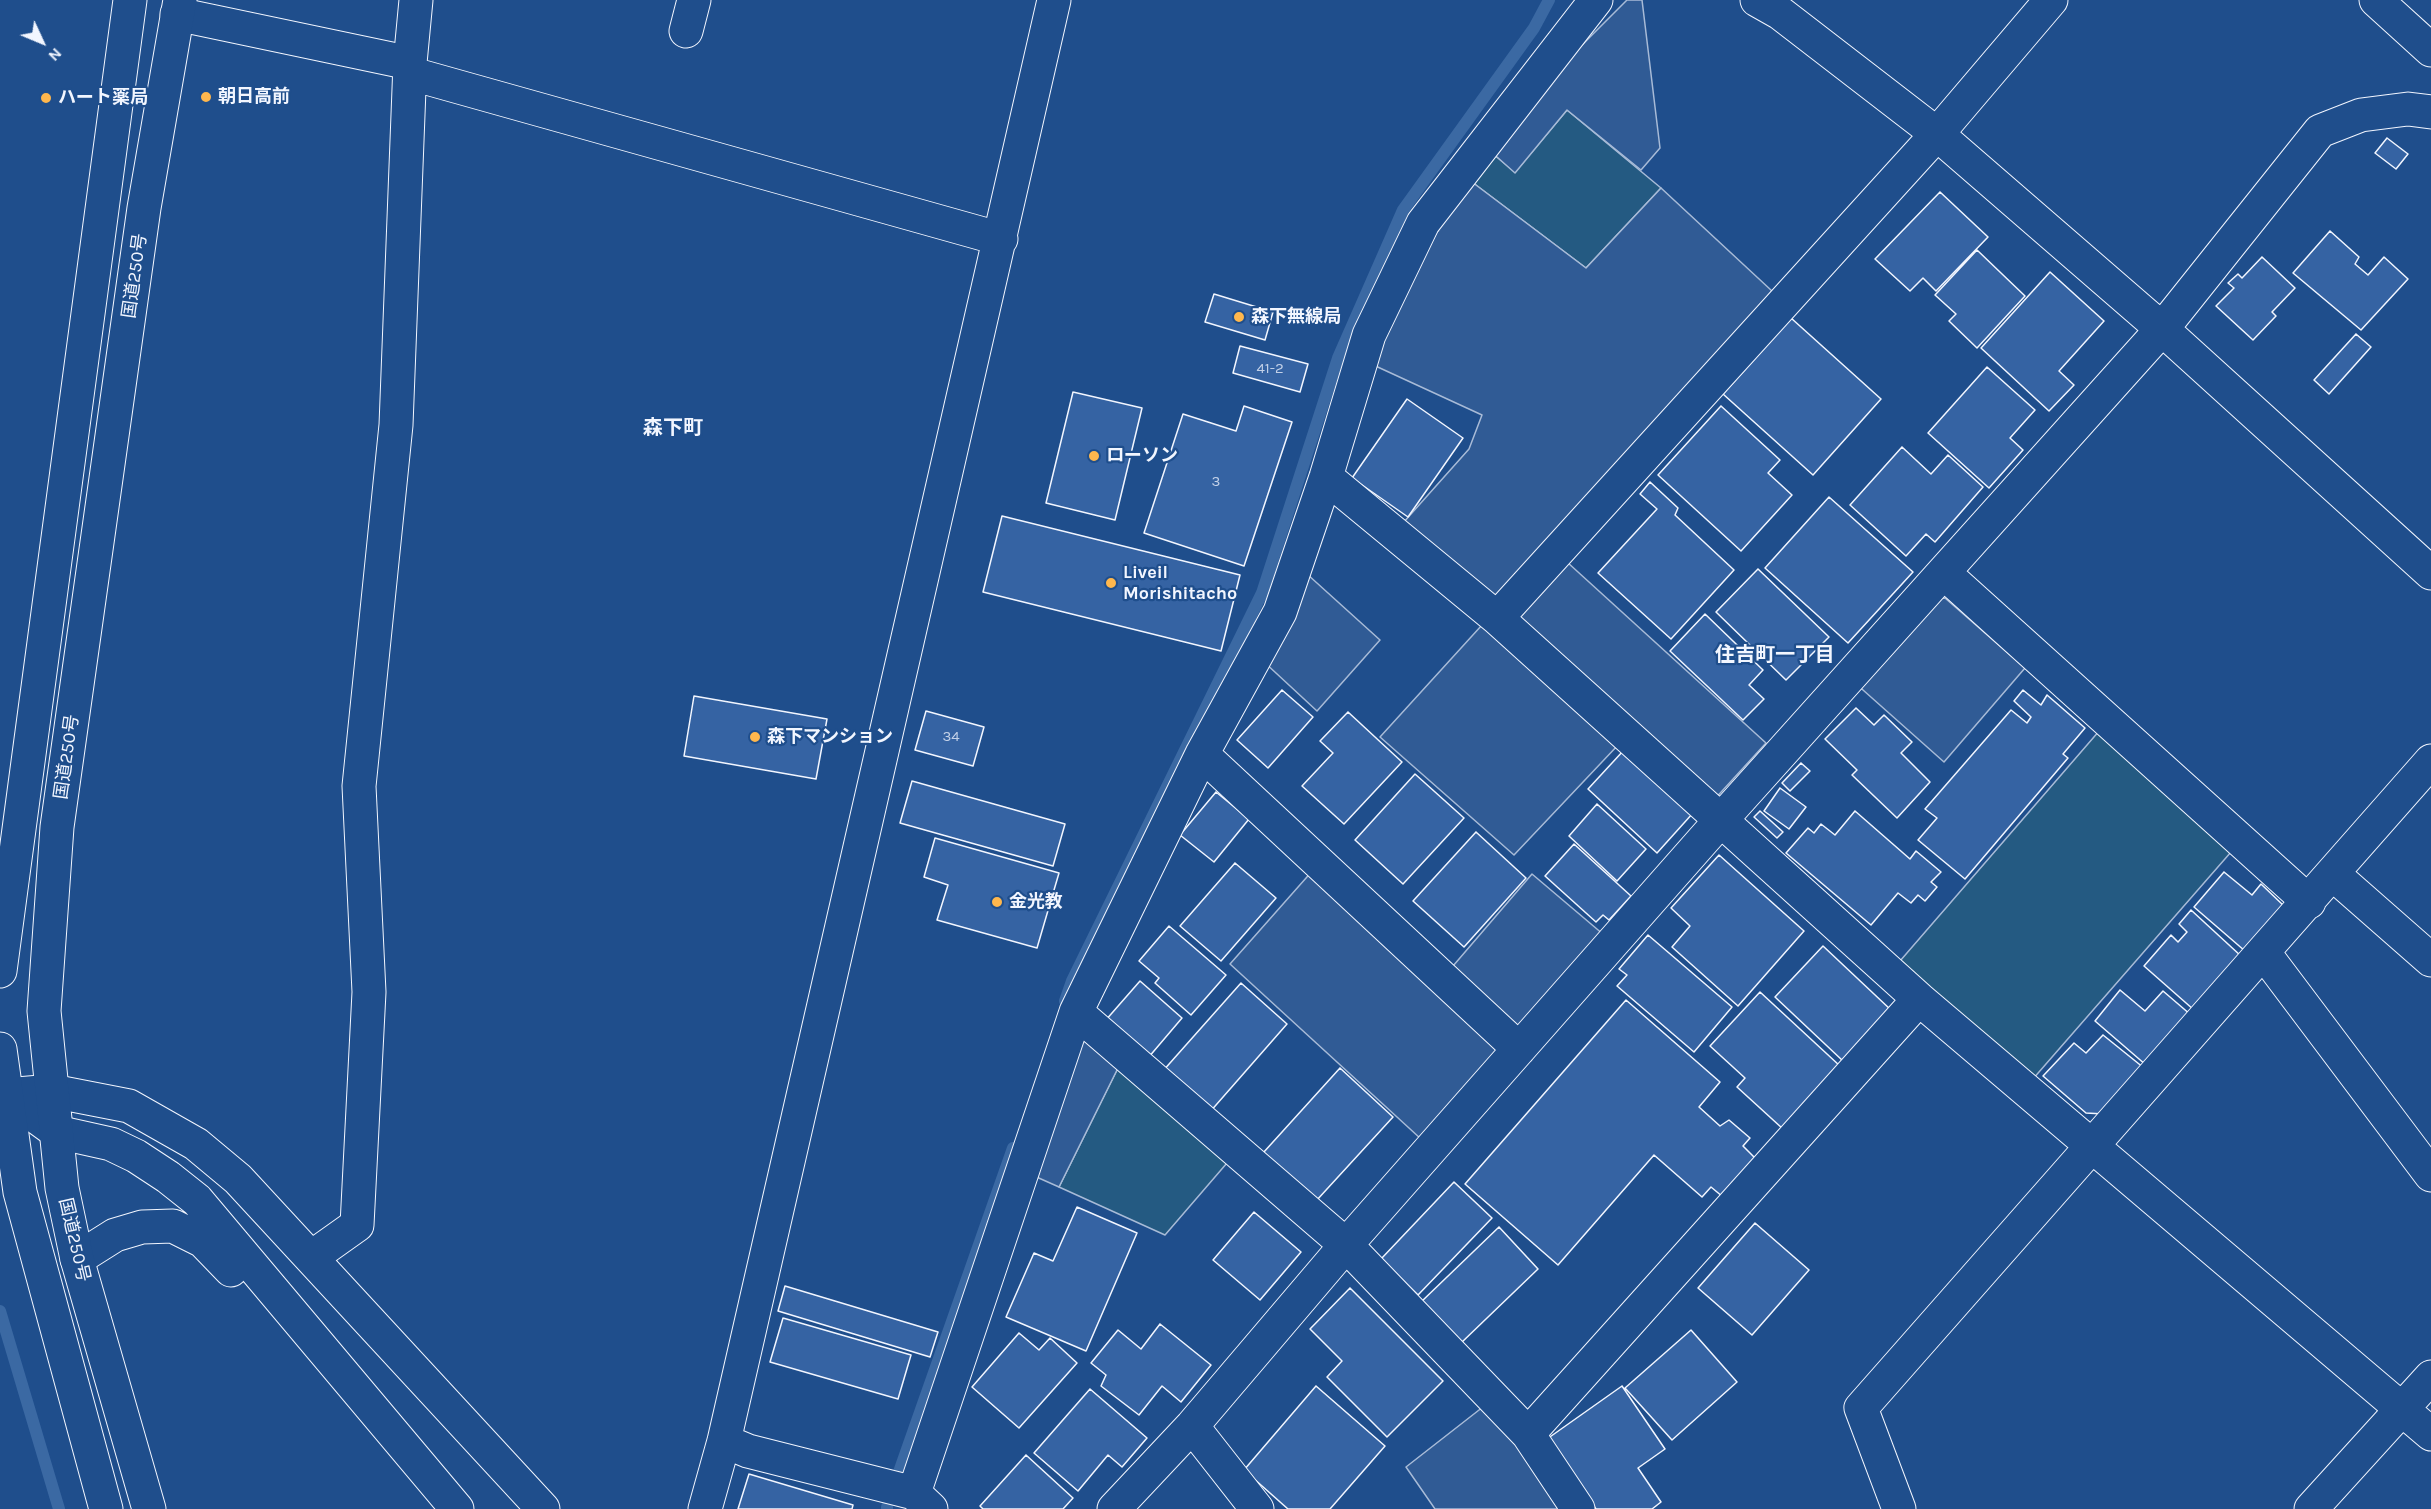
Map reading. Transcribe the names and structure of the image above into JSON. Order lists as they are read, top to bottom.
{
  "streets": {
    "main road": ["国道250号"]
  },
  "districts": ["森下町", "住吉町一丁目"],
  "places": [
    "朝日高前",
    "ハート薬局",
    "森下無線局",
    "ローソン",
    "Liveil Morishitacho",
    "森下マンション",
    "金光教"
  ],
  "house_numbers": ["41-2", "3", "34"],
  "north": "bottom right"
}
